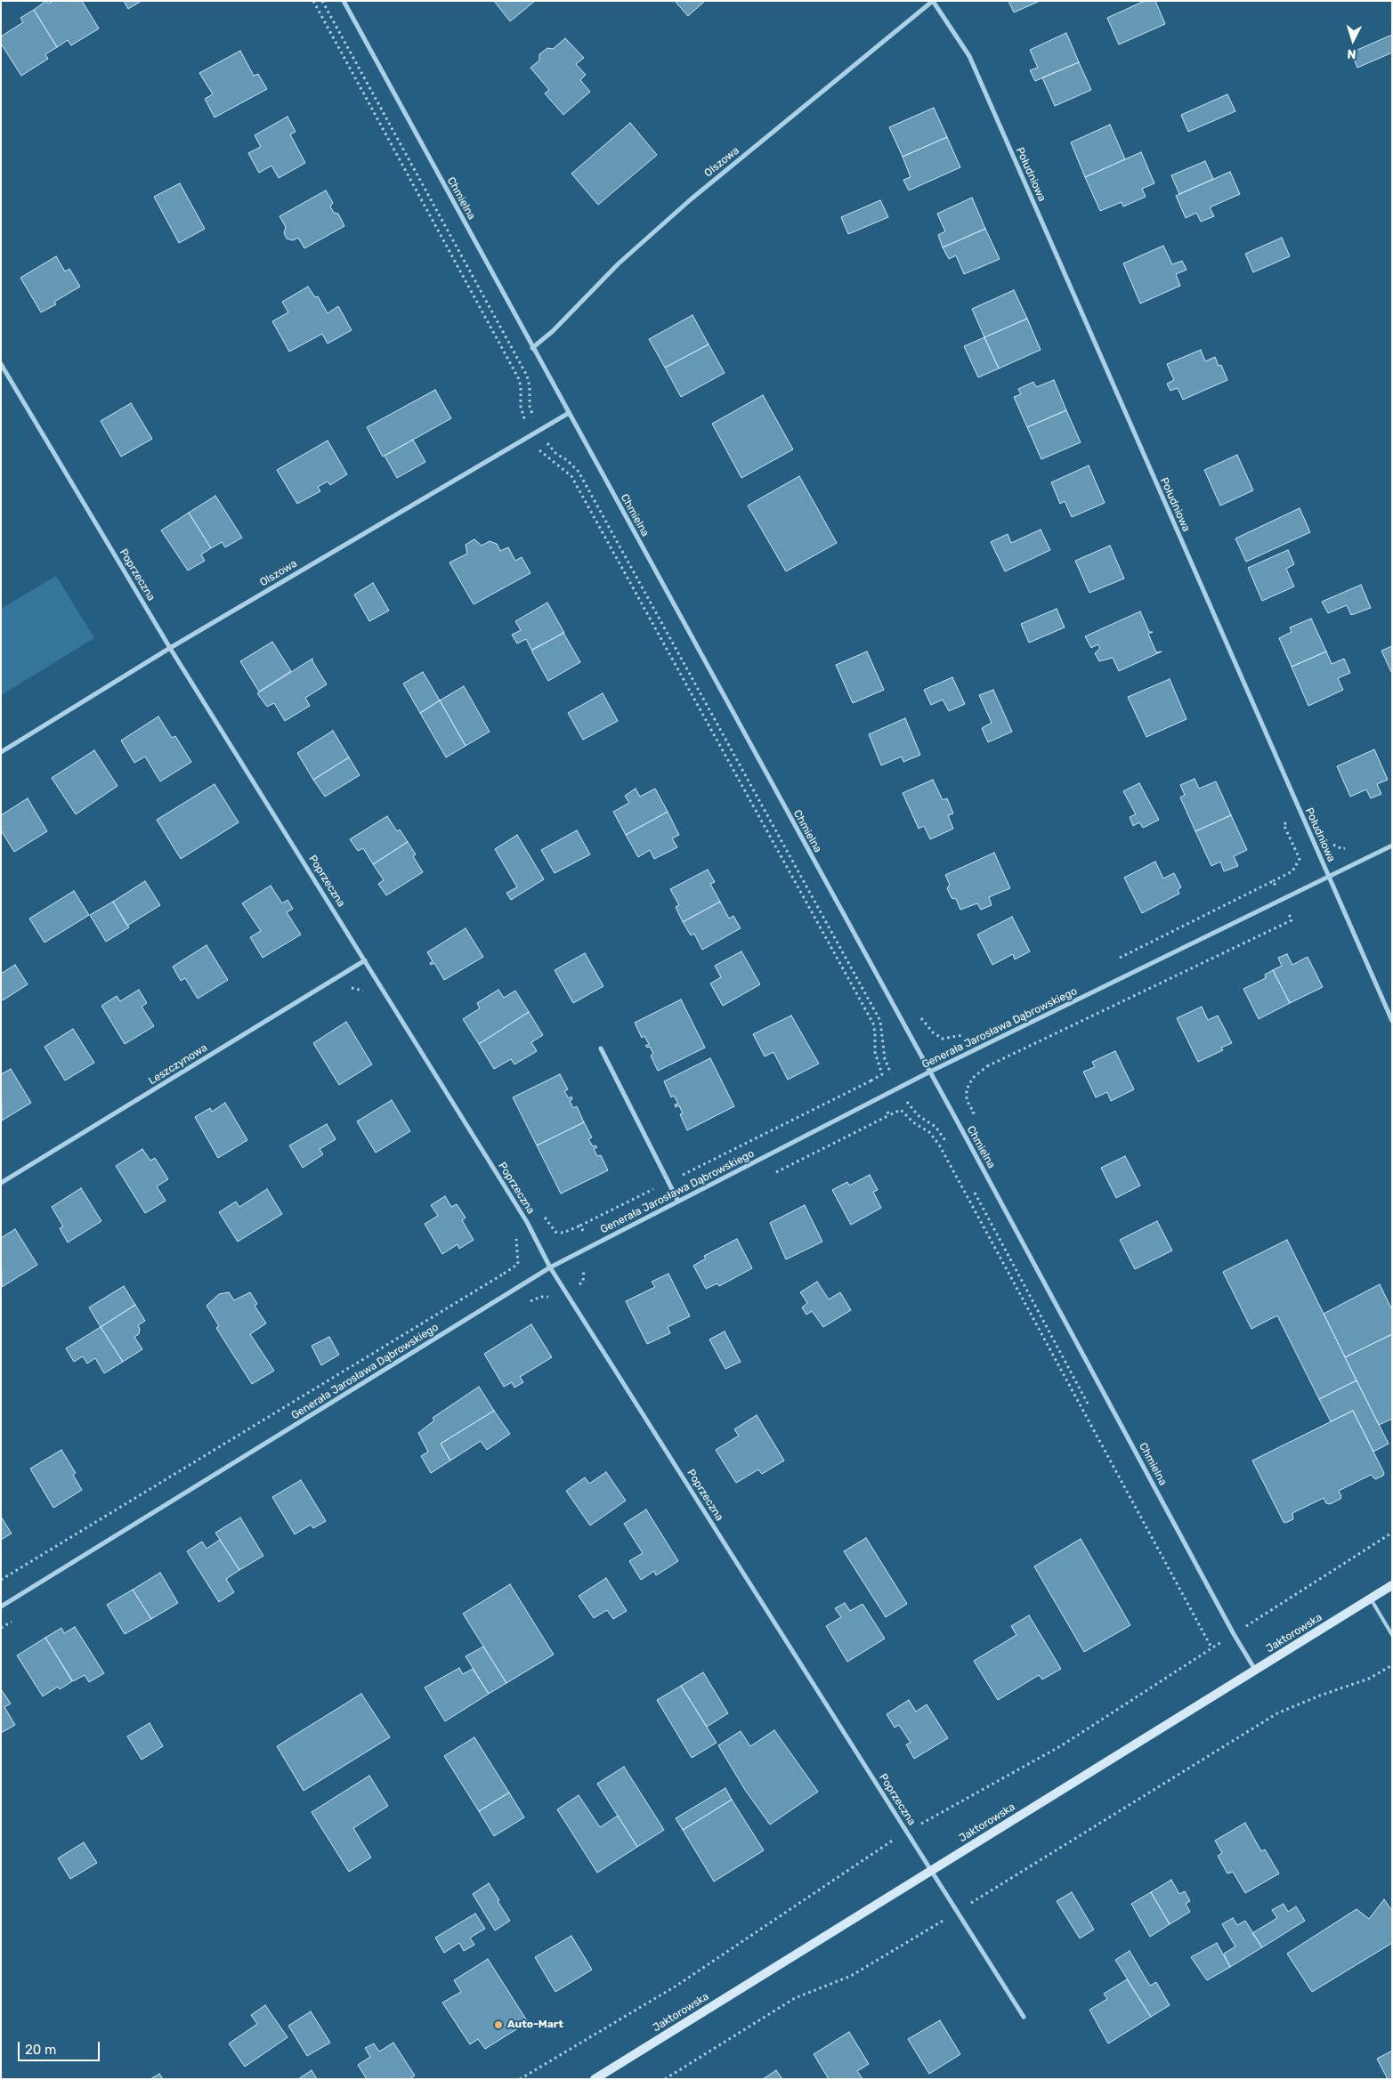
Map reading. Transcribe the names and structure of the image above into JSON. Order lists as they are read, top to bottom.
{
  "streets": {
    "main road": ["Jaktorowska"],
    "street": [
      "Olszowa",
      "Południowa",
      "Chmielna",
      "Poprzeczna",
      "Generała Jarosława Dąbrowskiego",
      "Leszczynowa"
    ]
  },
  "crossings": [
    ["Olszowa", "Południowa"],
    ["Olszowa", "Chmielna"],
    ["Olszowa", "Poprzeczna"],
    ["Południowa", "Generała Jarosława Dąbrowskiego"],
    ["Chmielna", "Generała Jarosława Dąbrowskiego"],
    ["Chmielna", "Jaktorowska"],
    ["Poprzeczna", "Generała Jarosława Dąbrowskiego"],
    ["Poprzeczna", "Leszczynowa"],
    ["Poprzeczna", "Jaktorowska"]
  ],
  "places": ["Auto-Mart"],
  "scale_bar": "20 m",
  "north": "bottom"
}
